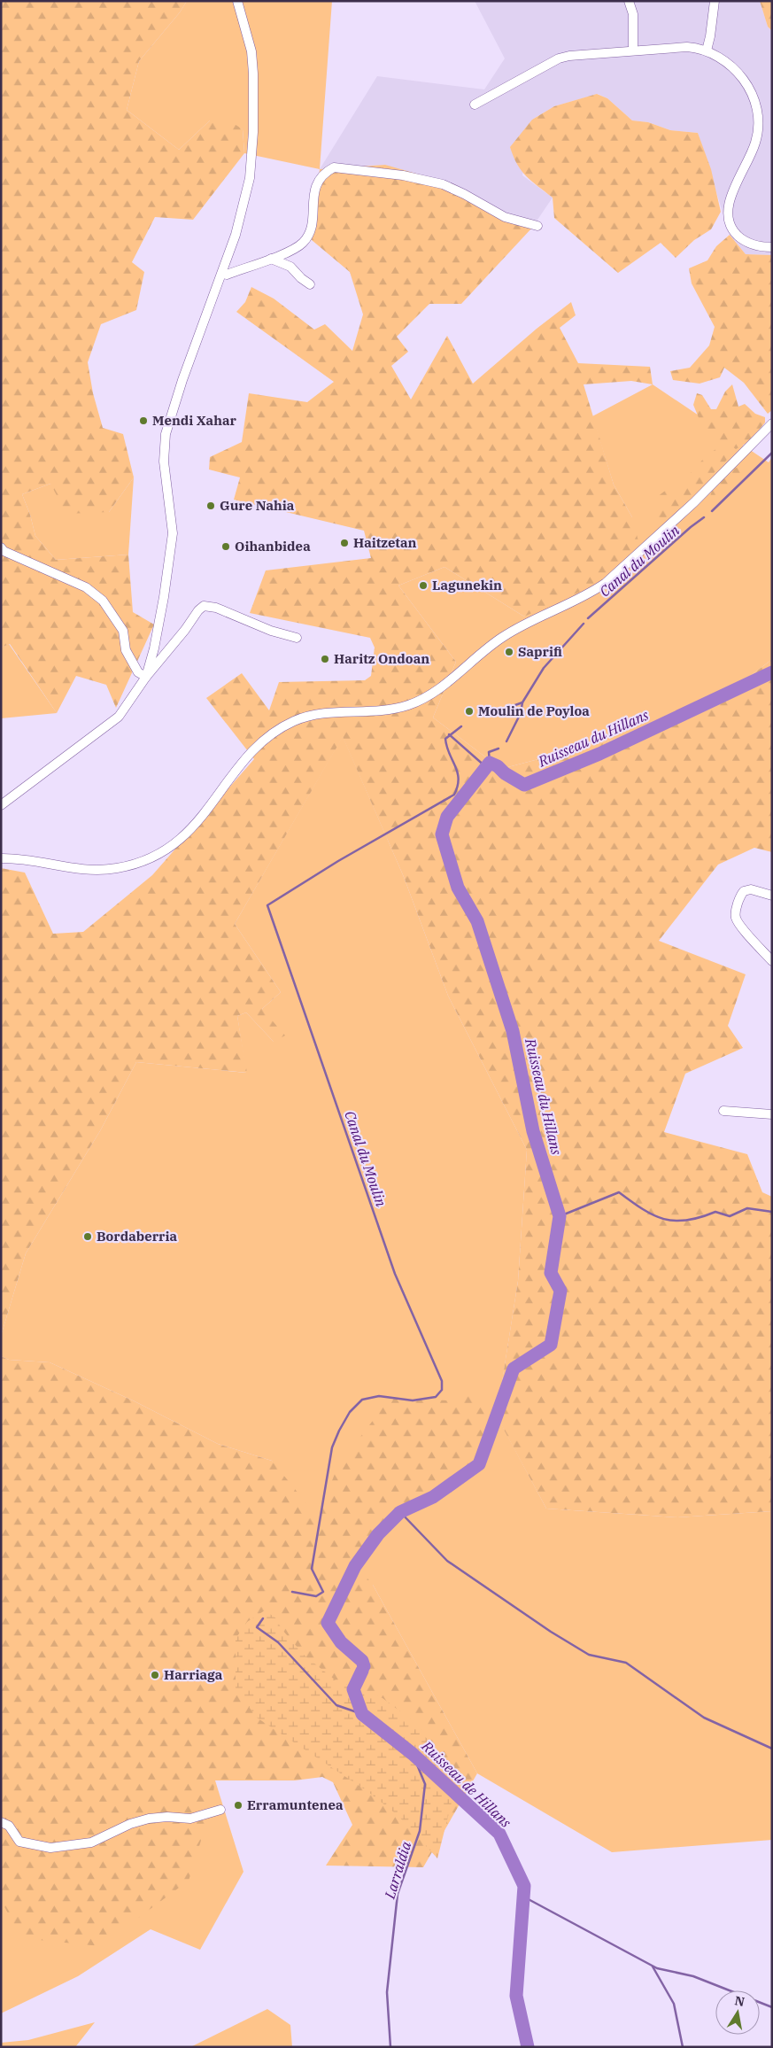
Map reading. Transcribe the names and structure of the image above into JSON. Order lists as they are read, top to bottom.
{
  "water": [
    "Canal du Moulin",
    "Ruisseau du Hillans",
    "Ruisseau de Hillans",
    "Larraldia"
  ],
  "places": [
    "Mendi Xahar",
    "Gure Nahia",
    "Haitzetan",
    "Oihanbidea",
    "Lagunekin",
    "Saprifi",
    "Haritz Ondoan",
    "Moulin de Poyloa",
    "Bordaberria",
    "Harriaga",
    "Erramuntenea"
  ],
  "north": "top"
}
